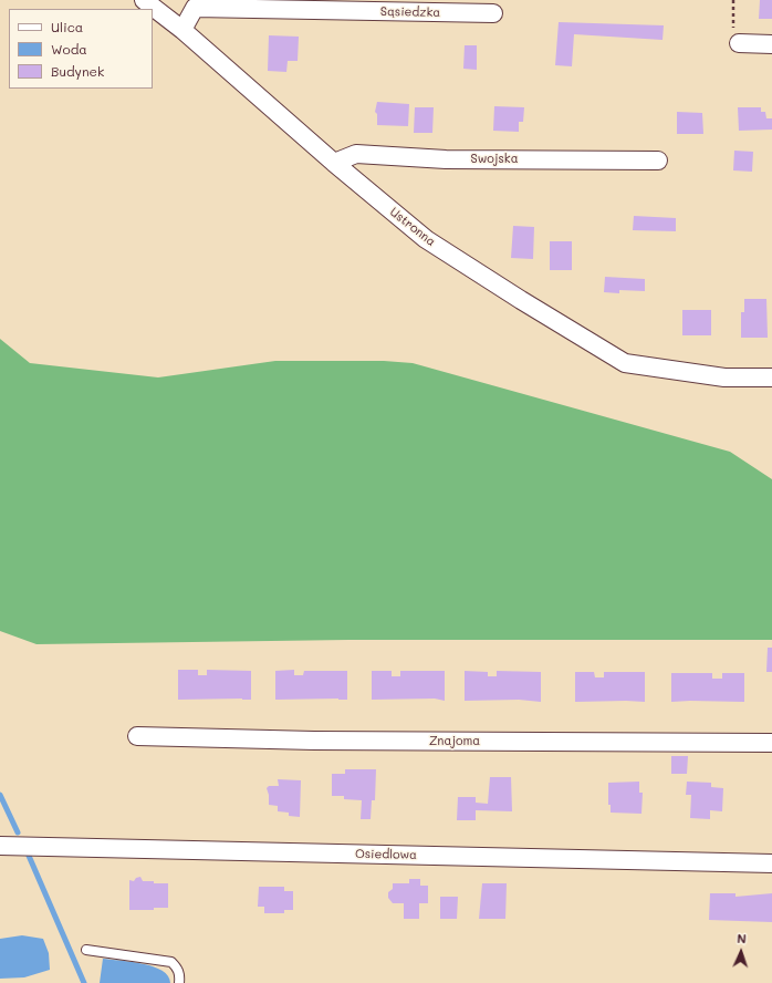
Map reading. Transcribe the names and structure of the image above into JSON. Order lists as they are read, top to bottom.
{
  "streets": {
    "street": [
      "Sąsiedzka",
      "Swojska",
      "Ustronna",
      "Znajoma",
      "Osiedlowa"
    ]
  },
  "crossings": [
    ["Sąsiedzka", "Ustronna"],
    ["Swojska", "Ustronna"]
  ],
  "legend": ["Ulica", "Woda", "Budynek"],
  "north": "top"
}
